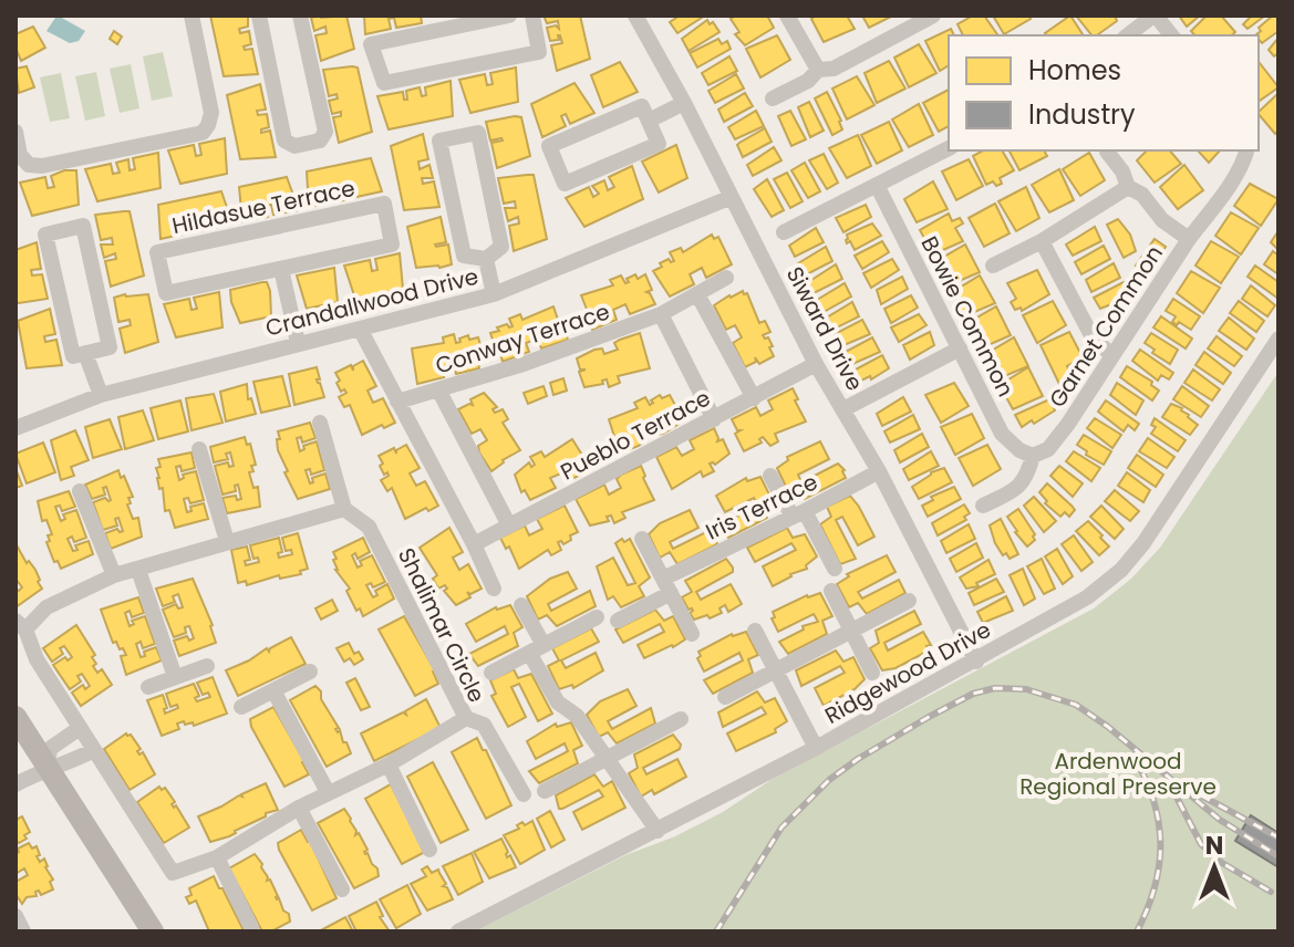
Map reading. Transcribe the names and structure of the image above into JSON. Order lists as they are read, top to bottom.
{
  "streets": {
    "street": [
      "Hildasue Terrace",
      "Crandallwood Drive",
      "Bowie Common",
      "Garnet Common",
      "Siward Drive",
      "Conway Terrace",
      "Pueblo Terrace",
      "Iris Terrace",
      "Shalimar Circle",
      "Ridgewood Drive"
    ]
  },
  "crossings": [
    ["Crandallwood Drive", "Siward Drive"],
    ["Bowie Common", "Garnet Common"],
    ["Siward Drive", "Pueblo Terrace"],
    ["Siward Drive", "Iris Terrace"],
    ["Siward Drive", "Ridgewood Drive"]
  ],
  "parks": ["Ardenwood Regional Preserve"],
  "legend": ["Homes", "Industry"],
  "north": "top"
}
